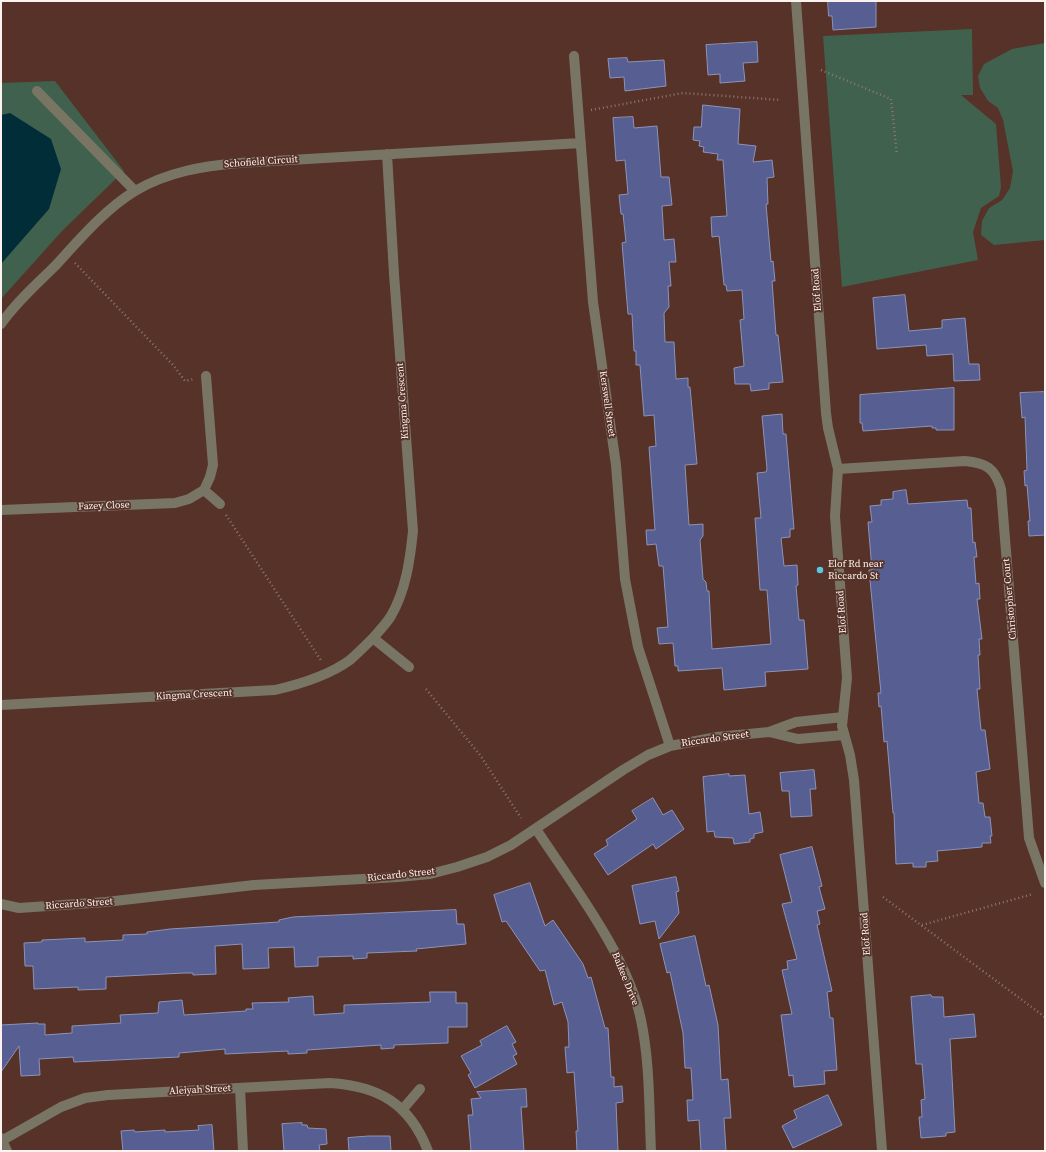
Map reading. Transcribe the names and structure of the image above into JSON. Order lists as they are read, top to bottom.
{
  "streets": {
    "street": [
      "Schofield Circuit",
      "Elof Road",
      "Kingma Crescent",
      "Kerswell Street",
      "Fazey Close",
      "Christopher Court",
      "Riccardo Street",
      "Balkee Drive",
      "Aleiyah Street"
    ]
  },
  "crossings": [
    ["Schofield Circuit", "Kingma Crescent"],
    ["Schofield Circuit", "Kerswell Street"],
    ["Elof Road", "Christopher Court"],
    ["Elof Road", "Riccardo Street"],
    ["Kerswell Street", "Riccardo Street"],
    ["Riccardo Street", "Balkee Drive"]
  ],
  "places": ["Elof Rd near Riccardo St"]
}
